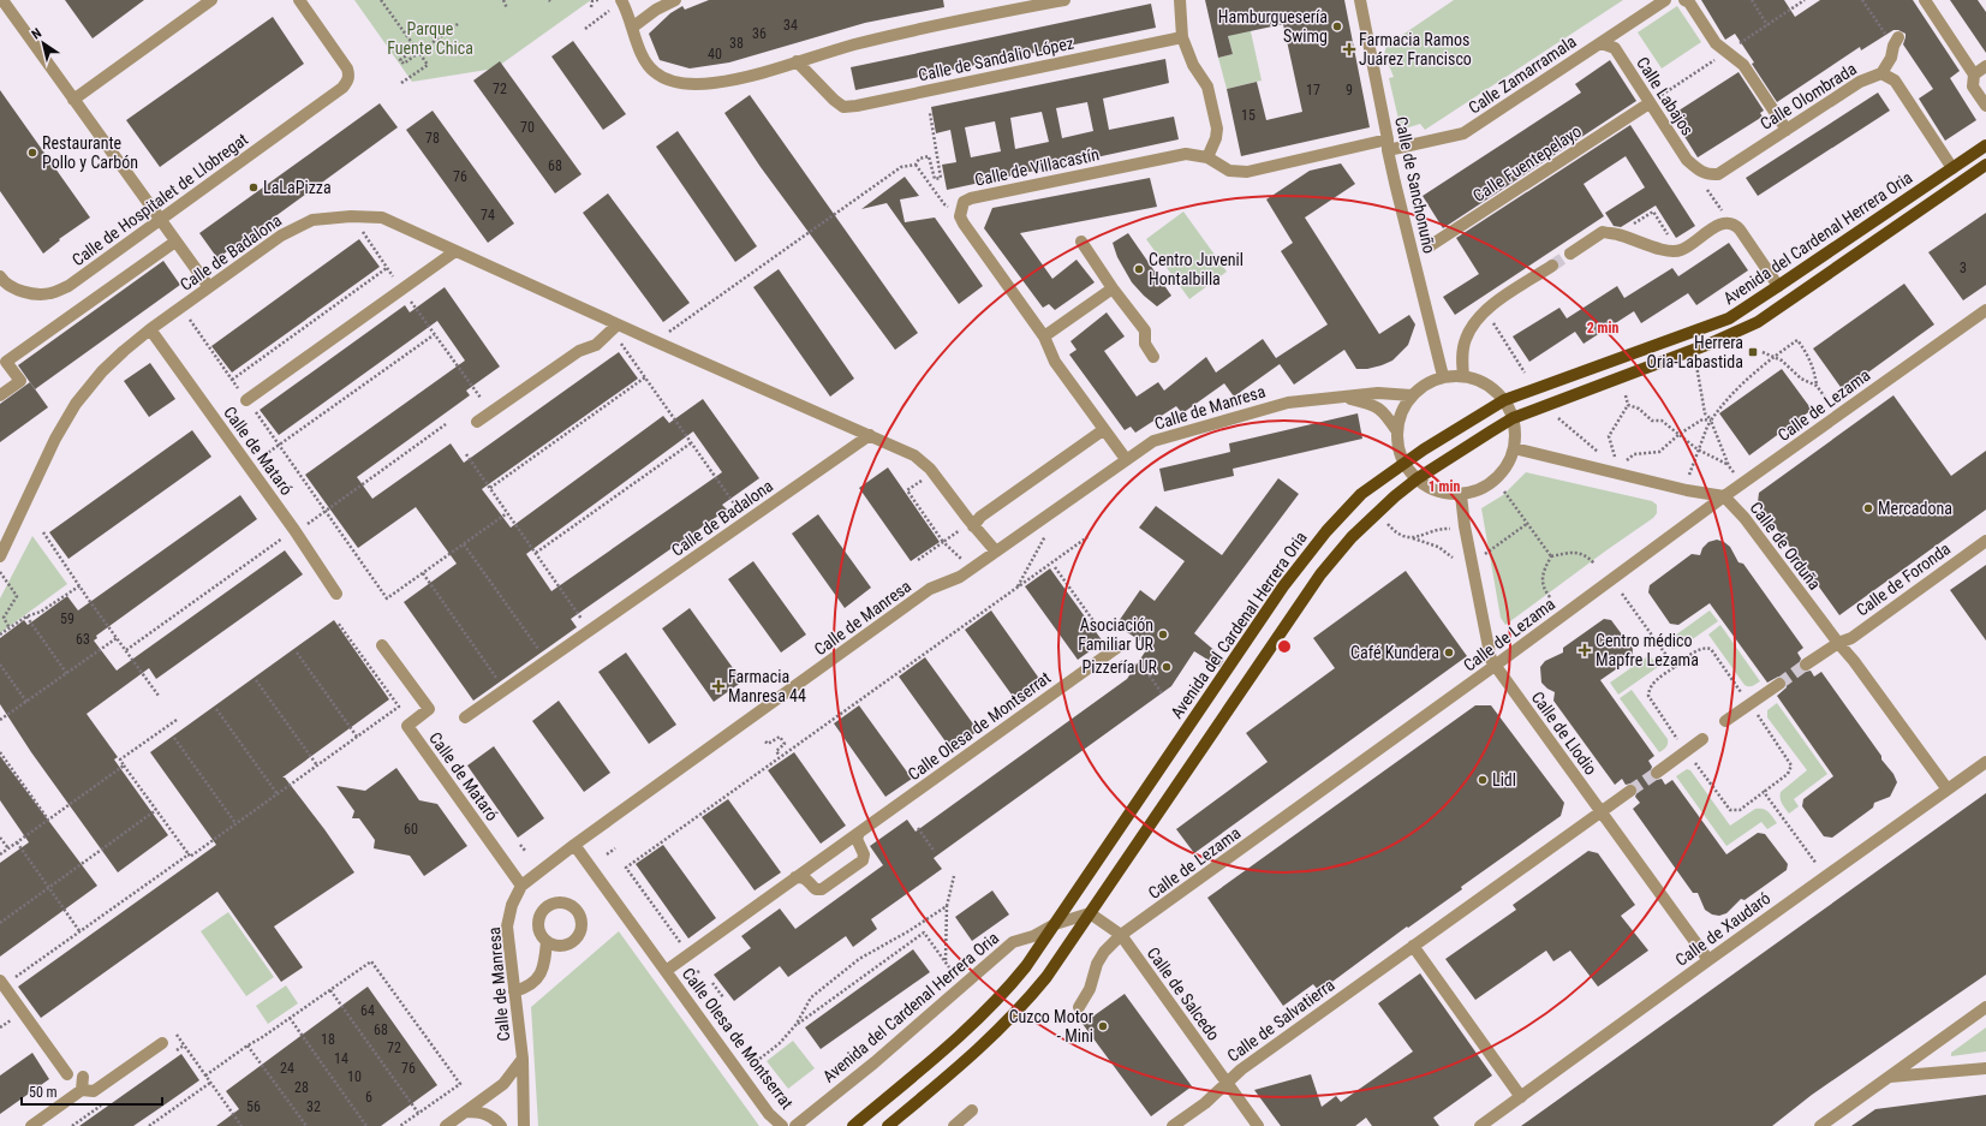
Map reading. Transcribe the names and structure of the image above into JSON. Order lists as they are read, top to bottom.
{
  "streets": {
    "main road": ["Avenida del Cardenal Herrera Oria"],
    "street": [
      "Calle de Sandalio López",
      "Calle Zamarramala",
      "Calle Labajos",
      "Calle Olombrada",
      "Calle Fuentepelayo",
      "Calle de Villacastín",
      "Calle de Sanchonuño",
      "Calle de Hospitalet de Llobregat",
      "Calle de Badalona",
      "Calle de Lezama",
      "Calle de Manresa",
      "Calle de Mataró",
      "Calle de Orduña",
      "Calle de Foronda",
      "Calle Olesa de Montserrat",
      "Calle de Llodio",
      "Calle de Xaudaró",
      "Calle de Salcedo",
      "Calle de Salvatierra"
    ]
  },
  "crossings": [
    ["Calle Zamarramala", "Calle Labajos"],
    ["Calle Zamarramala", "Calle de Villacastín"],
    ["Calle Zamarramala", "Calle de Sanchonuño"],
    ["Calle Labajos", "Calle Olombrada"],
    ["Calle Olombrada", "Avenida del Cardenal Herrera Oria"],
    ["Calle de Villacastín", "Calle de Sanchonuño"],
    ["Calle de Villacastín", "Calle de Manresa"],
    ["Avenida del Cardenal Herrera Oria", "Calle de Salcedo"],
    ["Calle de Badalona", "Calle de Manresa"],
    ["Calle de Badalona", "Calle de Mataró"],
    ["Calle de Lezama", "Calle de Orduña"],
    ["Calle de Lezama", "Calle de Llodio"],
    ["Calle de Lezama", "Calle de Salcedo"],
    ["Calle de Manresa", "Calle de Mataró"],
    ["Calle de Manresa", "Calle Olesa de Montserrat"],
    ["Calle de Orduña", "Calle de Foronda"],
    ["Calle de Orduña", "Calle de Xaudaró"],
    ["Calle de Llodio", "Calle de Xaudaró"],
    ["Calle de Llodio", "Calle de Salvatierra"],
    ["Calle de Salcedo", "Calle de Salvatierra"]
  ],
  "parks": ["Parque Fuente Chica"],
  "places": {
    "other": [
      "Hamburguesería Swimg",
      "Restaurante Pollo y Carbón",
      "LaLaPizza",
      "Centro Juvenil Hontalbilla",
      "Mercadona",
      "Asociación Familiar UR",
      "Café Kundera",
      "Pizzería UR",
      "Lidl",
      "Cuzco Motor - Mini"
    ],
    "health": ["Farmacia Ramos Juárez Francisco", "Centro médico Mapfre Lezama", "Farmacia Manresa 44"],
    "transit": ["Herrera Oria-Labastida"]
  },
  "house_numbers": [
    "34",
    "36",
    "38",
    "40",
    "72",
    "17",
    "9",
    "15",
    "70",
    "78",
    "68",
    "76",
    "74",
    "3",
    "59",
    "63",
    "60",
    "64",
    "68",
    "18",
    "72",
    "14",
    "24",
    "76",
    "10",
    "28",
    "6",
    "56",
    "32"
  ],
  "scale_bar": "50 m",
  "north": "top left",
  "rings": ["2 min", "1 min"]
}
